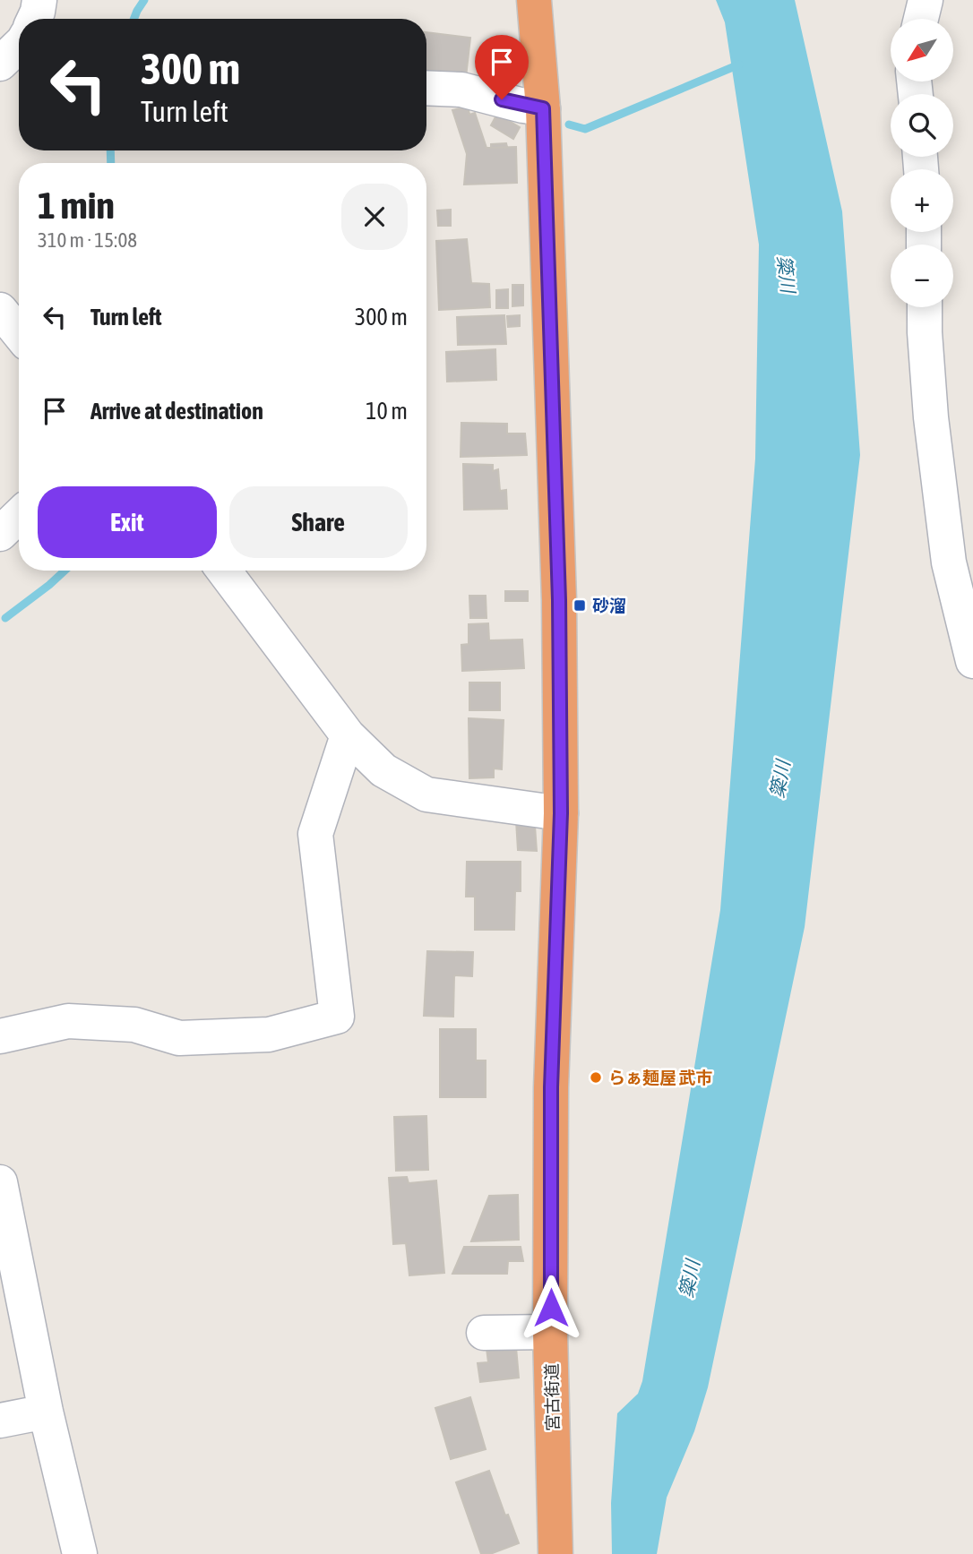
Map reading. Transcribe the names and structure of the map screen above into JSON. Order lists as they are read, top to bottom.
{
  "streets": {
    "highway": ["宮古街道"]
  },
  "water": ["簗川"],
  "places": {
    "transit": ["砂溜"],
    "other": ["らぁ麺屋 武市"]
  },
  "north": "bottom left",
  "page": {
    "map_buttons": ["+", "−"],
    "turn": ["300 m", "Turn left"],
    "heading": ["1 min", "310 m · 15:08"],
    "list": [
      {
        "name": "Turn left",
        "value": "300 m"
      },
      {
        "name": "Arrive at destination",
        "value": "10 m"
      }
    ],
    "buttons": ["Exit", "Share"]
  }
}
